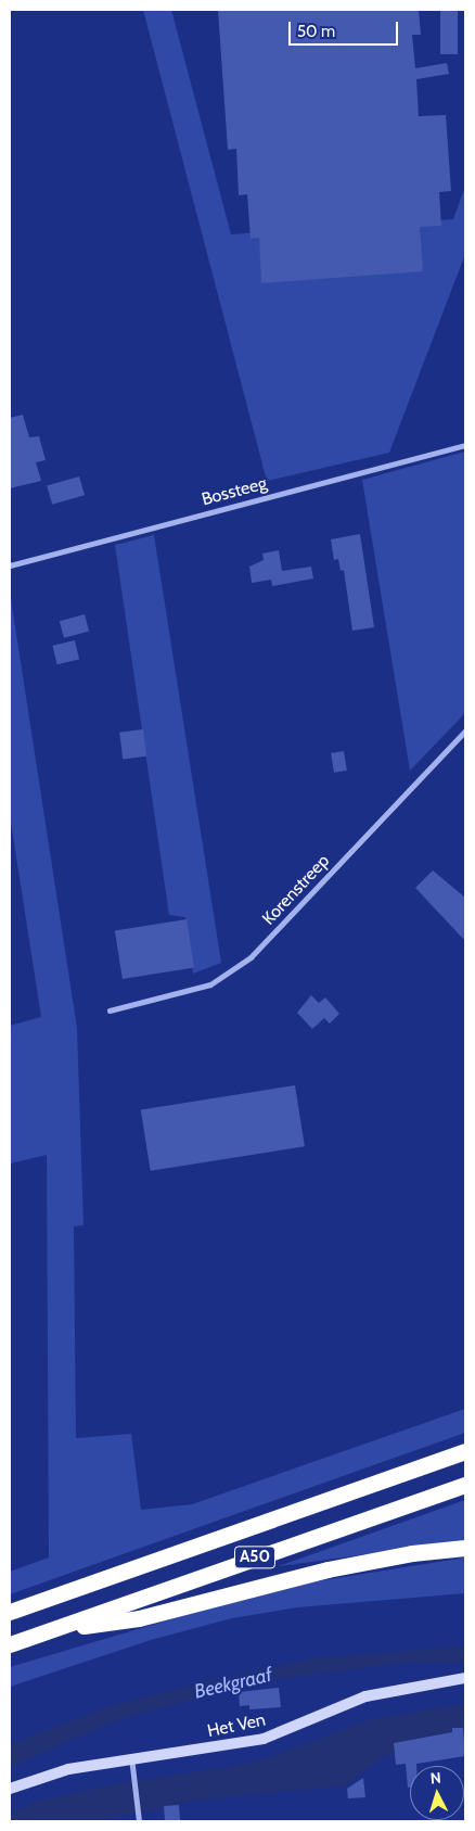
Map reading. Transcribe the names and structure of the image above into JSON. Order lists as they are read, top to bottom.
{
  "streets": {
    "highway": ["A50"],
    "street": ["Bossteeg", "Korenstreep", "Het Ven"]
  },
  "water": ["Beekgraaf"],
  "scale_bar": "50 m",
  "north": "top"
}
